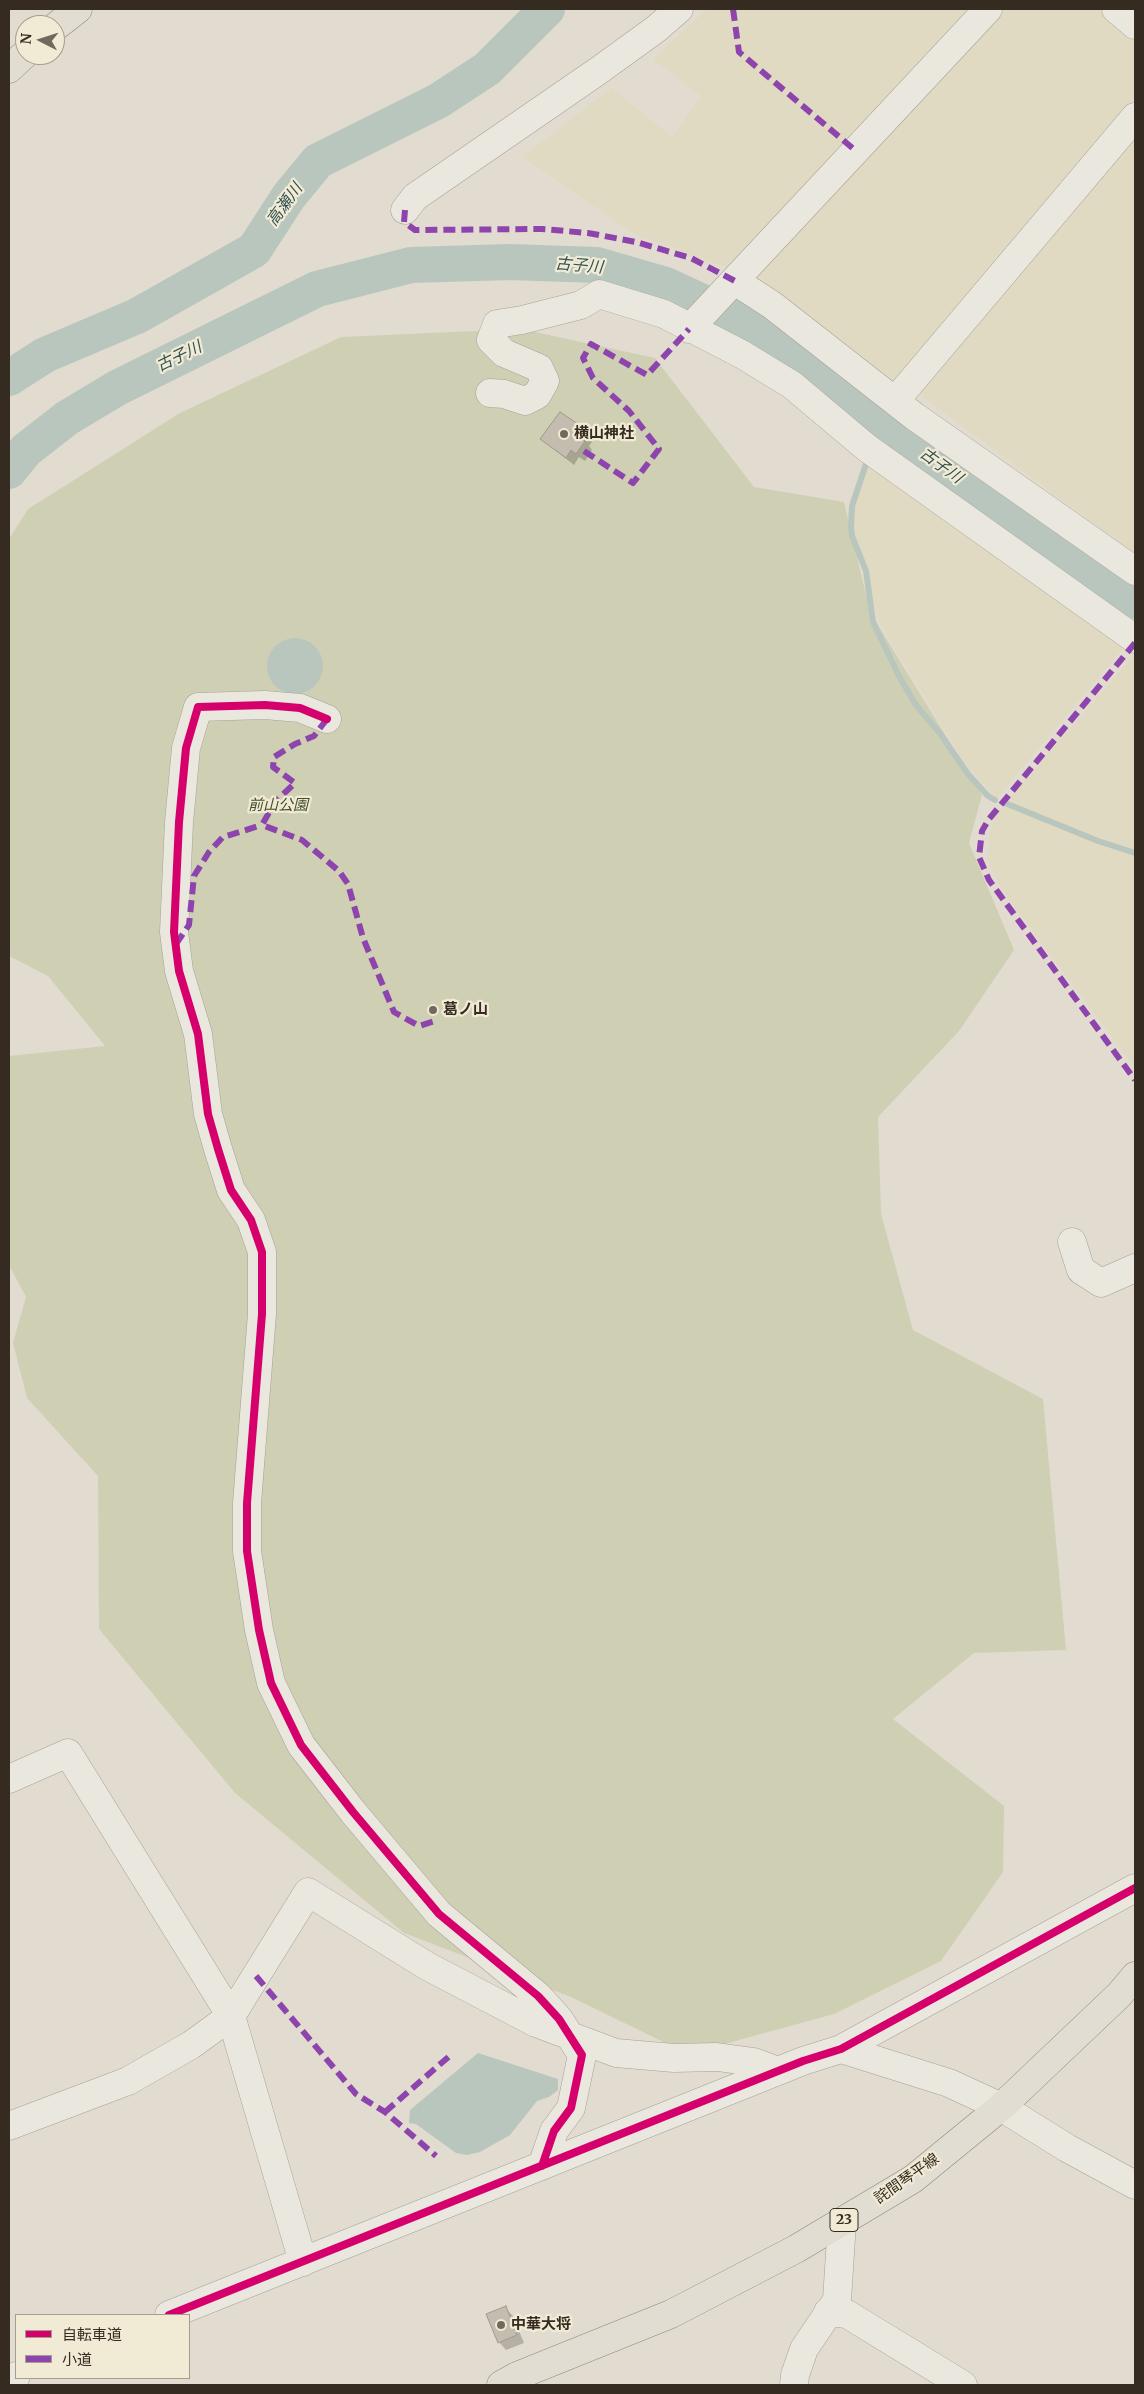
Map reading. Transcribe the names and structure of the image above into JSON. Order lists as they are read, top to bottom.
{
  "streets": {
    "main road": ["詫間琴平線", "23"]
  },
  "water": ["高瀬川", "古子川"],
  "parks": ["前山公園"],
  "places": ["横山神社", "葛ノ山", "中華大将"],
  "legend": ["自転車道", "小道"],
  "north": "left"
}
